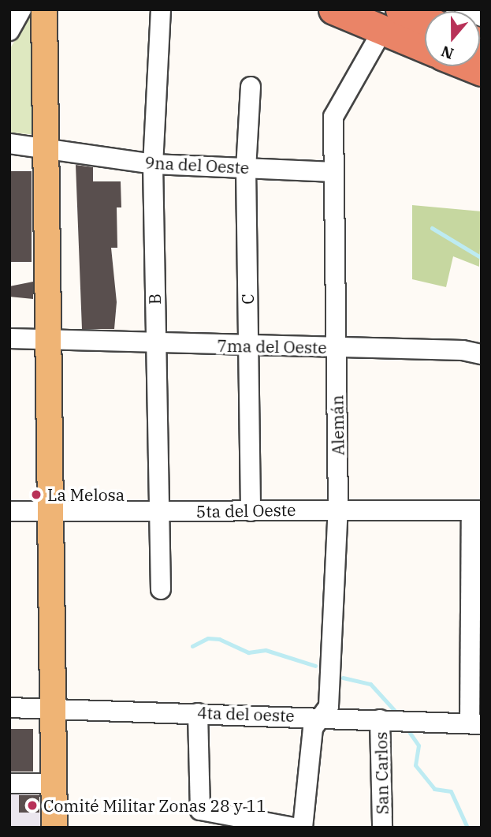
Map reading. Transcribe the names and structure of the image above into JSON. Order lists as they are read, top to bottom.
{
  "streets": {
    "street": [
      "9na del Oeste",
      "B",
      "C",
      "7ma del Oeste",
      "Alemán",
      "5ta del Oeste",
      "4ta del oeste",
      "San Carlos"
    ]
  },
  "crossings": [
    ["9na del Oeste", "B"],
    ["9na del Oeste", "C"],
    ["9na del Oeste", "Alemán"],
    ["B", "7ma del Oeste"],
    ["B", "5ta del Oeste"],
    ["C", "7ma del Oeste"],
    ["C", "5ta del Oeste"],
    ["7ma del Oeste", "Alemán"],
    ["Alemán", "5ta del Oeste"],
    ["Alemán", "4ta del oeste"],
    ["4ta del oeste", "San Carlos"]
  ],
  "places": ["La Melosa", "Comité Militar Zonas 28 y 11"],
  "north": "bottom"
}
